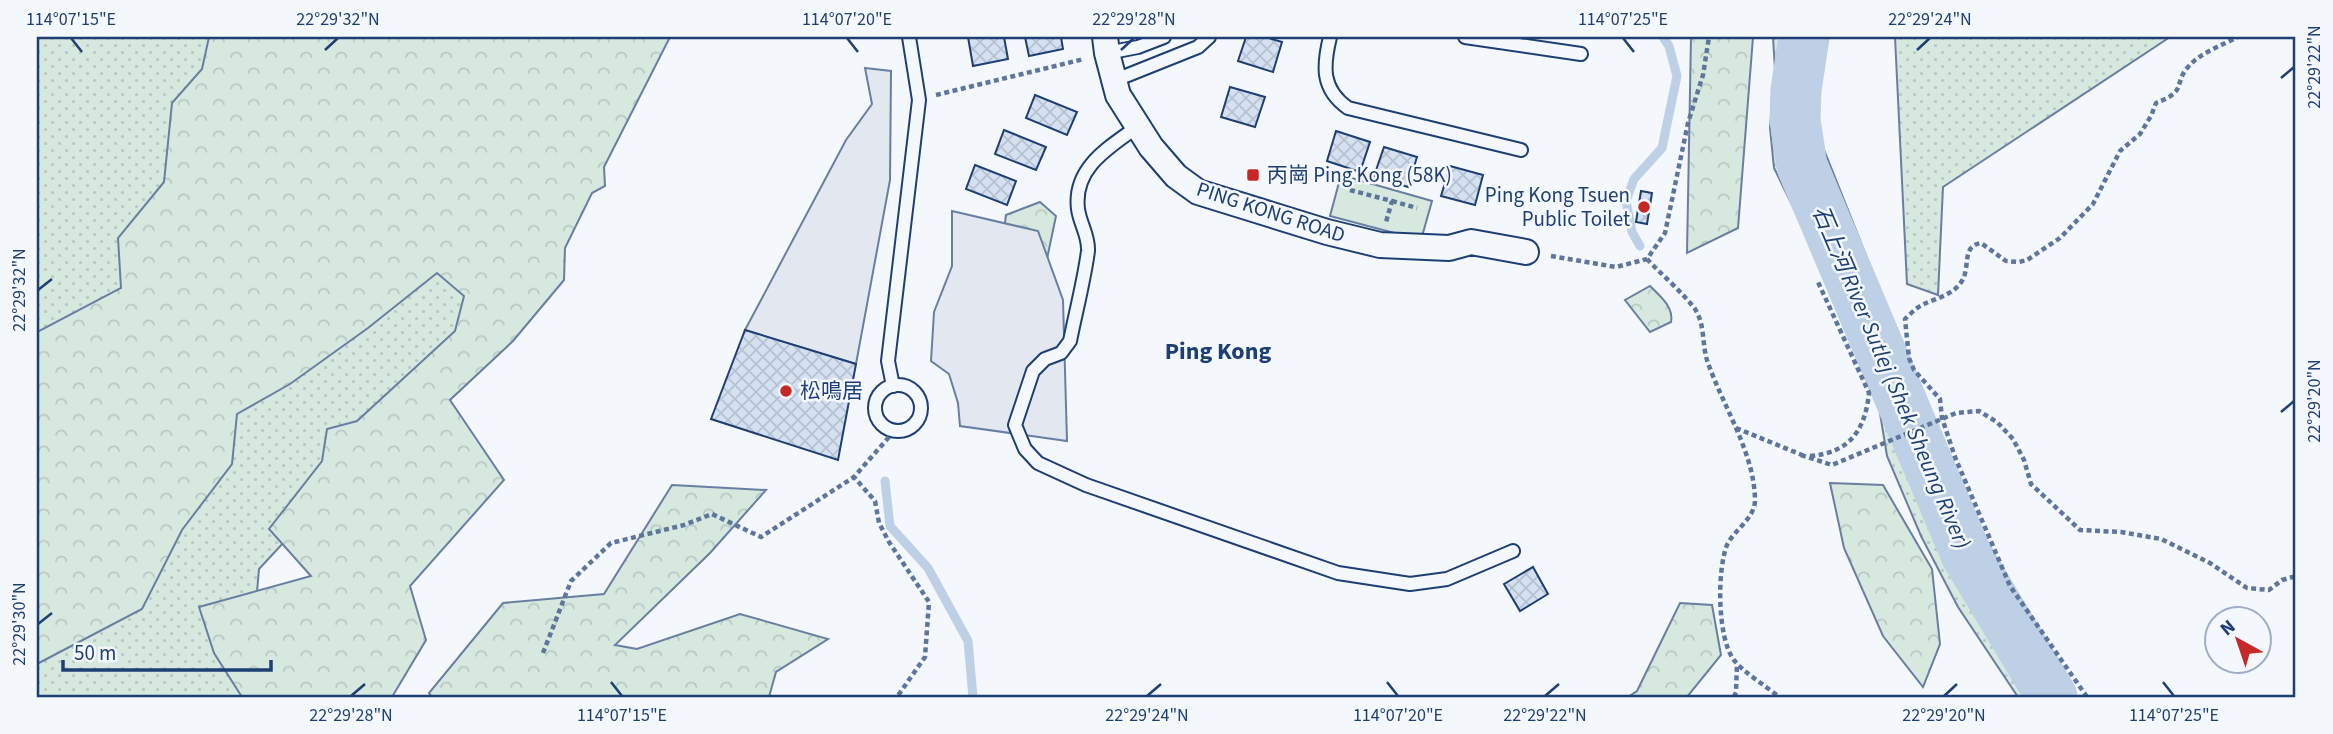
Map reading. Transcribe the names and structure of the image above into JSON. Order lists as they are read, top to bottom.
{
  "streets": {
    "street": ["PING KONG ROAD"]
  },
  "districts": ["Ping Kong"],
  "water": ["石上河 River Sutlej (Shek Sheung River)"],
  "places": {
    "transit": ["丙崗 Ping Kong (58K)"],
    "other": ["Ping Kong Tsuen Public Toilet", "松鳴居"]
  },
  "scale_bar": "50 m",
  "north": "top left",
  "coordinates": [
    "114°07'15\"E",
    "22°29'32\"N",
    "114°07'20\"E",
    "22°29'28\"N",
    "114°07'25\"E",
    "22°29'24\"N",
    "22°29'22\"N",
    "22°29'20\"N",
    "22°29'30\"N"
  ]
}
